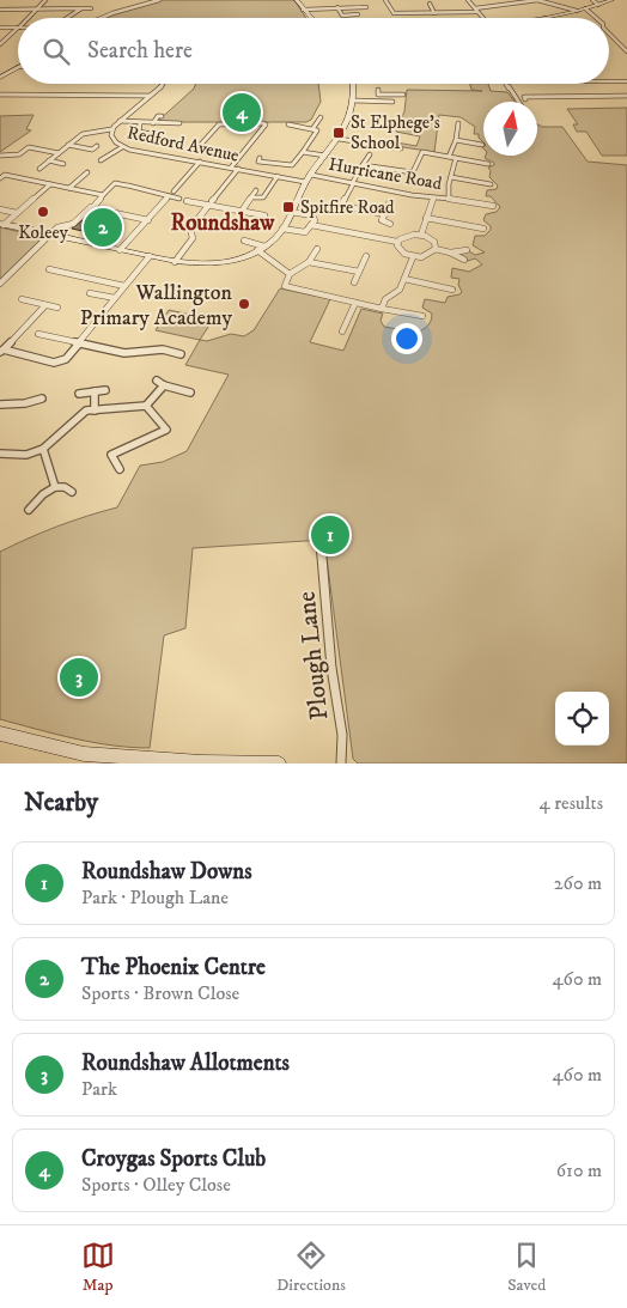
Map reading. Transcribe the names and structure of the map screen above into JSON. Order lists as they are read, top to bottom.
{
  "streets": {
    "street": ["Redford Avenue", "Hurricane Road", "Plough Lane"]
  },
  "districts": ["Roundshaw"],
  "places": {
    "transit": ["St Elphege's School", "Spitfire Road"],
    "other": ["Koleey", "Wallington Primary Academy"]
  },
  "north": "top",
  "page": {
    "search": "Search here",
    "pins": [
      "4",
      "2",
      "1",
      "3"
    ],
    "heading": ["Nearby", "4 results"],
    "list": [
      {
        "mark": "1",
        "name": "Roundshaw Downs",
        "note": "Park · Plough Lane",
        "value": "260 m"
      },
      {
        "mark": "2",
        "name": "The Phoenix Centre",
        "note": "Sports · Brown Close",
        "value": "460 m"
      },
      {
        "mark": "3",
        "name": "Roundshaw Allotments",
        "note": "Park",
        "value": "460 m"
      },
      {
        "mark": "4",
        "name": "Croygas Sports Club",
        "note": "Sports · Olley Close",
        "value": "610 m"
      }
    ],
    "nav": ["Map", "Directions", "Saved"]
  }
}
